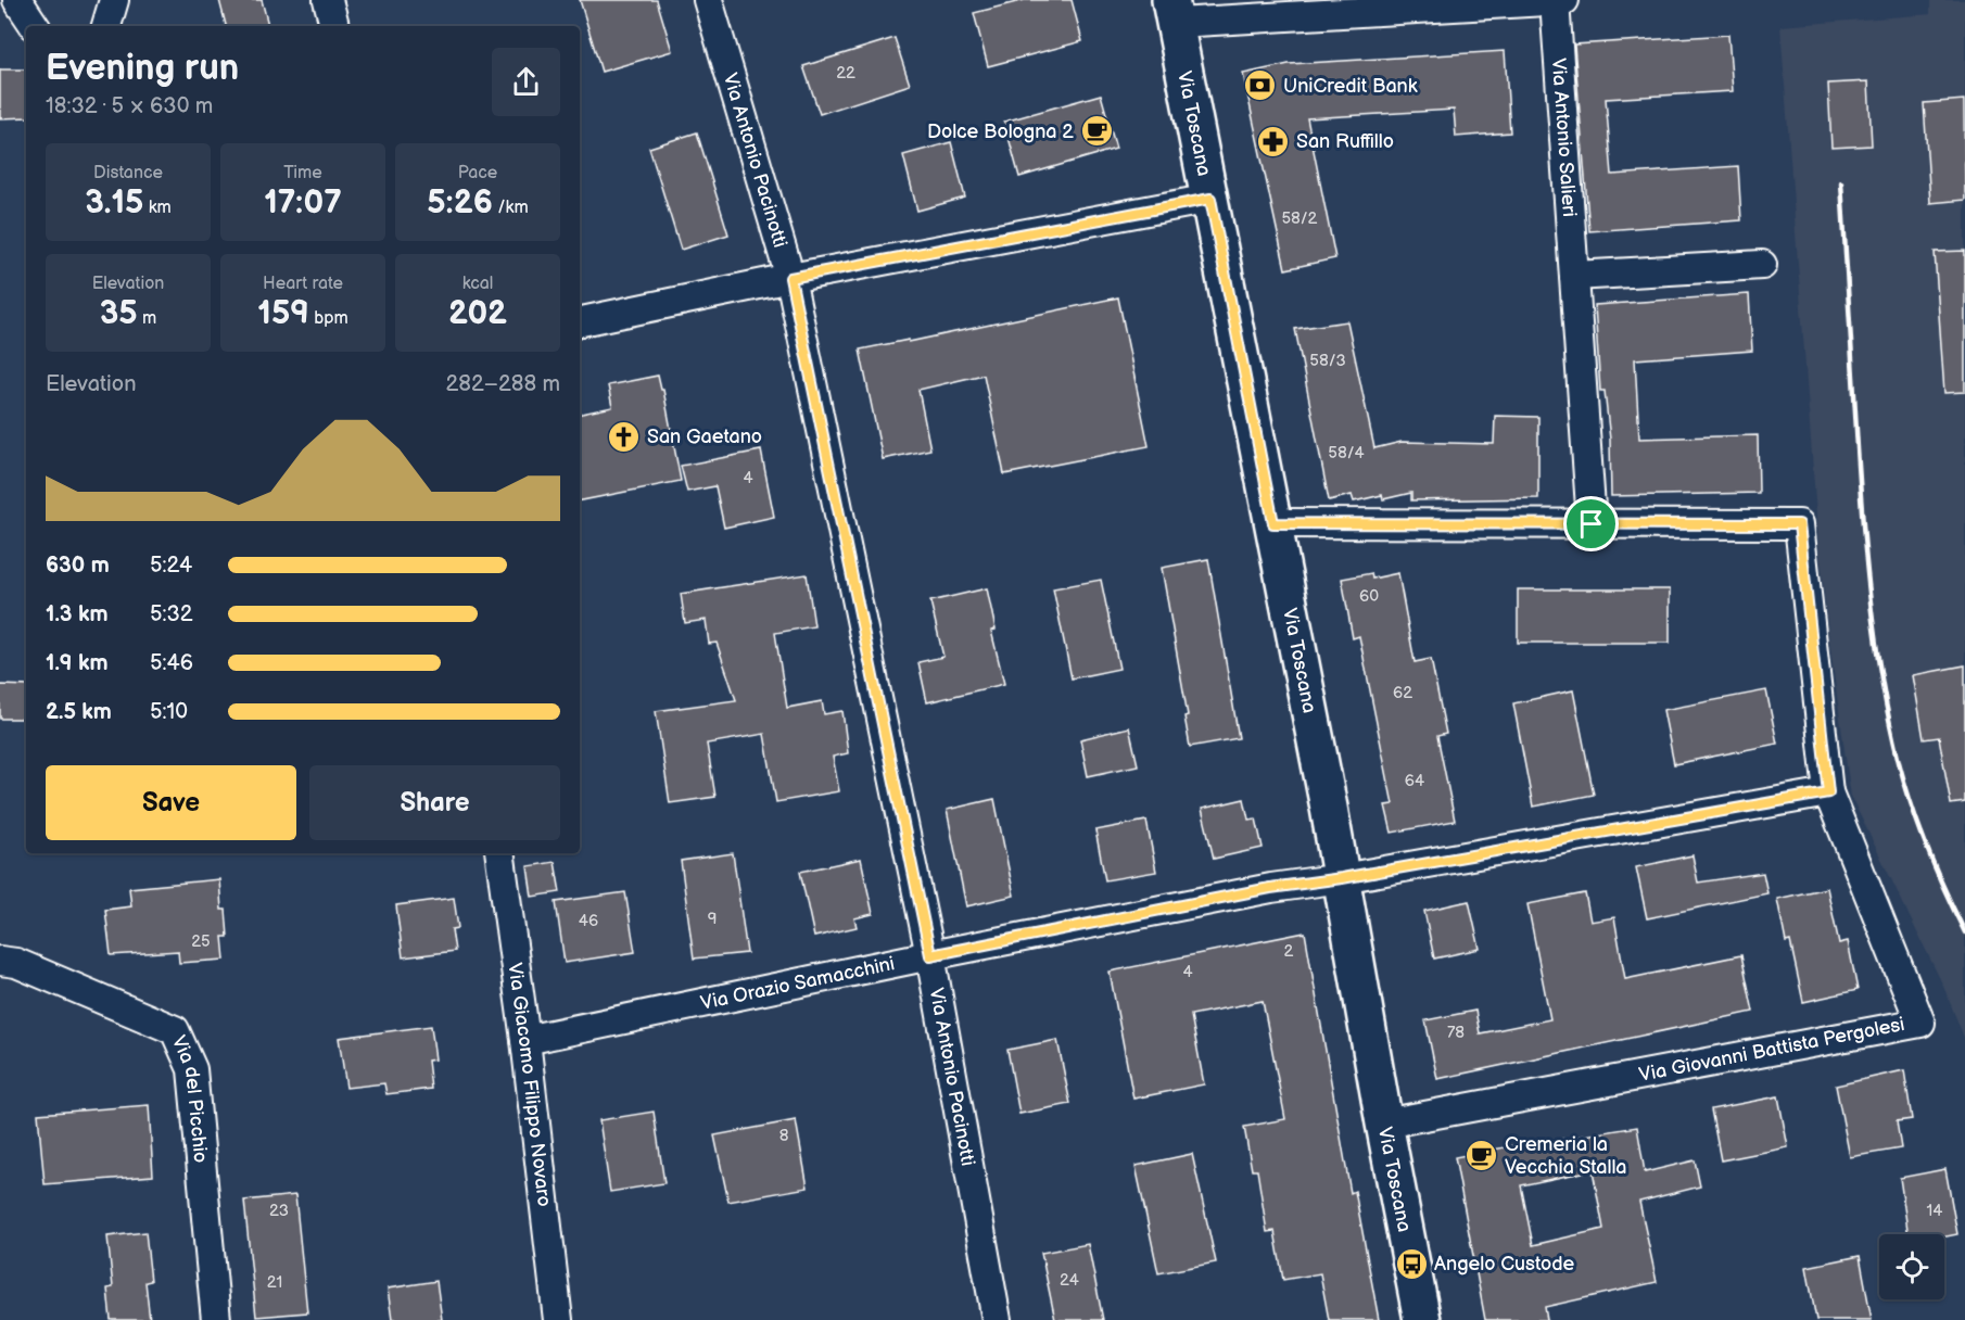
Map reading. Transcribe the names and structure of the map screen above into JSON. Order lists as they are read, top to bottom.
{
  "streets": {
    "main road": ["Via Toscana"],
    "street": [
      "Via Antonio Salieri",
      "Via Antonio Pacinotti",
      "Via Orazio Samacchini",
      "Via Giovanni Battista Pergolesi",
      "Via Giacomo Filippo Novaro",
      "Via del Picchio"
    ]
  },
  "crossings": [
    ["Via Toscana", "Via Orazio Samacchini"],
    ["Via Toscana", "Via Giovanni Battista Pergolesi"],
    ["Via Antonio Salieri", "Via Giovanni Battista Pergolesi"],
    ["Via Antonio Pacinotti", "Via Orazio Samacchini"],
    ["Via Orazio Samacchini", "Via Giovanni Battista Pergolesi"],
    ["Via Orazio Samacchini", "Via Giacomo Filippo Novaro"]
  ],
  "places": {
    "bank": ["UniCredit Bank"],
    "cafe": ["Dolce Bologna 2", "Cremeria la Vecchia Stalla"],
    "pharmacy": ["San Ruffillo"],
    "church": ["San Gaetano"],
    "bus stop": ["Angelo Custode"]
  },
  "house_numbers": [
    "22",
    "58/2",
    "58/3",
    "58/4",
    "4",
    "60",
    "62",
    "64",
    "9",
    "46",
    "25",
    "2",
    "4",
    "78",
    "8",
    "23",
    "14",
    "24",
    "21"
  ],
  "page": {
    "heading": ["Evening run", "18:32 · 5 × 630 m"],
    "stats": [
      ["Distance", "3.15 km"],
      ["Time", "17:07"],
      ["Pace", "5:26 /km"],
      ["Elevation", "35 m"],
      ["Heart rate", "159 bpm"],
      ["kcal", "202"]
    ],
    "chart": ["Elevation", "282–288 m"],
    "list": [
      {
        "name": "630 m",
        "note": "5:24"
      },
      {
        "name": "1.3 km",
        "note": "5:32"
      },
      {
        "name": "1.9 km",
        "note": "5:46"
      },
      {
        "name": "2.5 km",
        "note": "5:10"
      }
    ],
    "buttons": ["Save", "Share"]
  }
}
